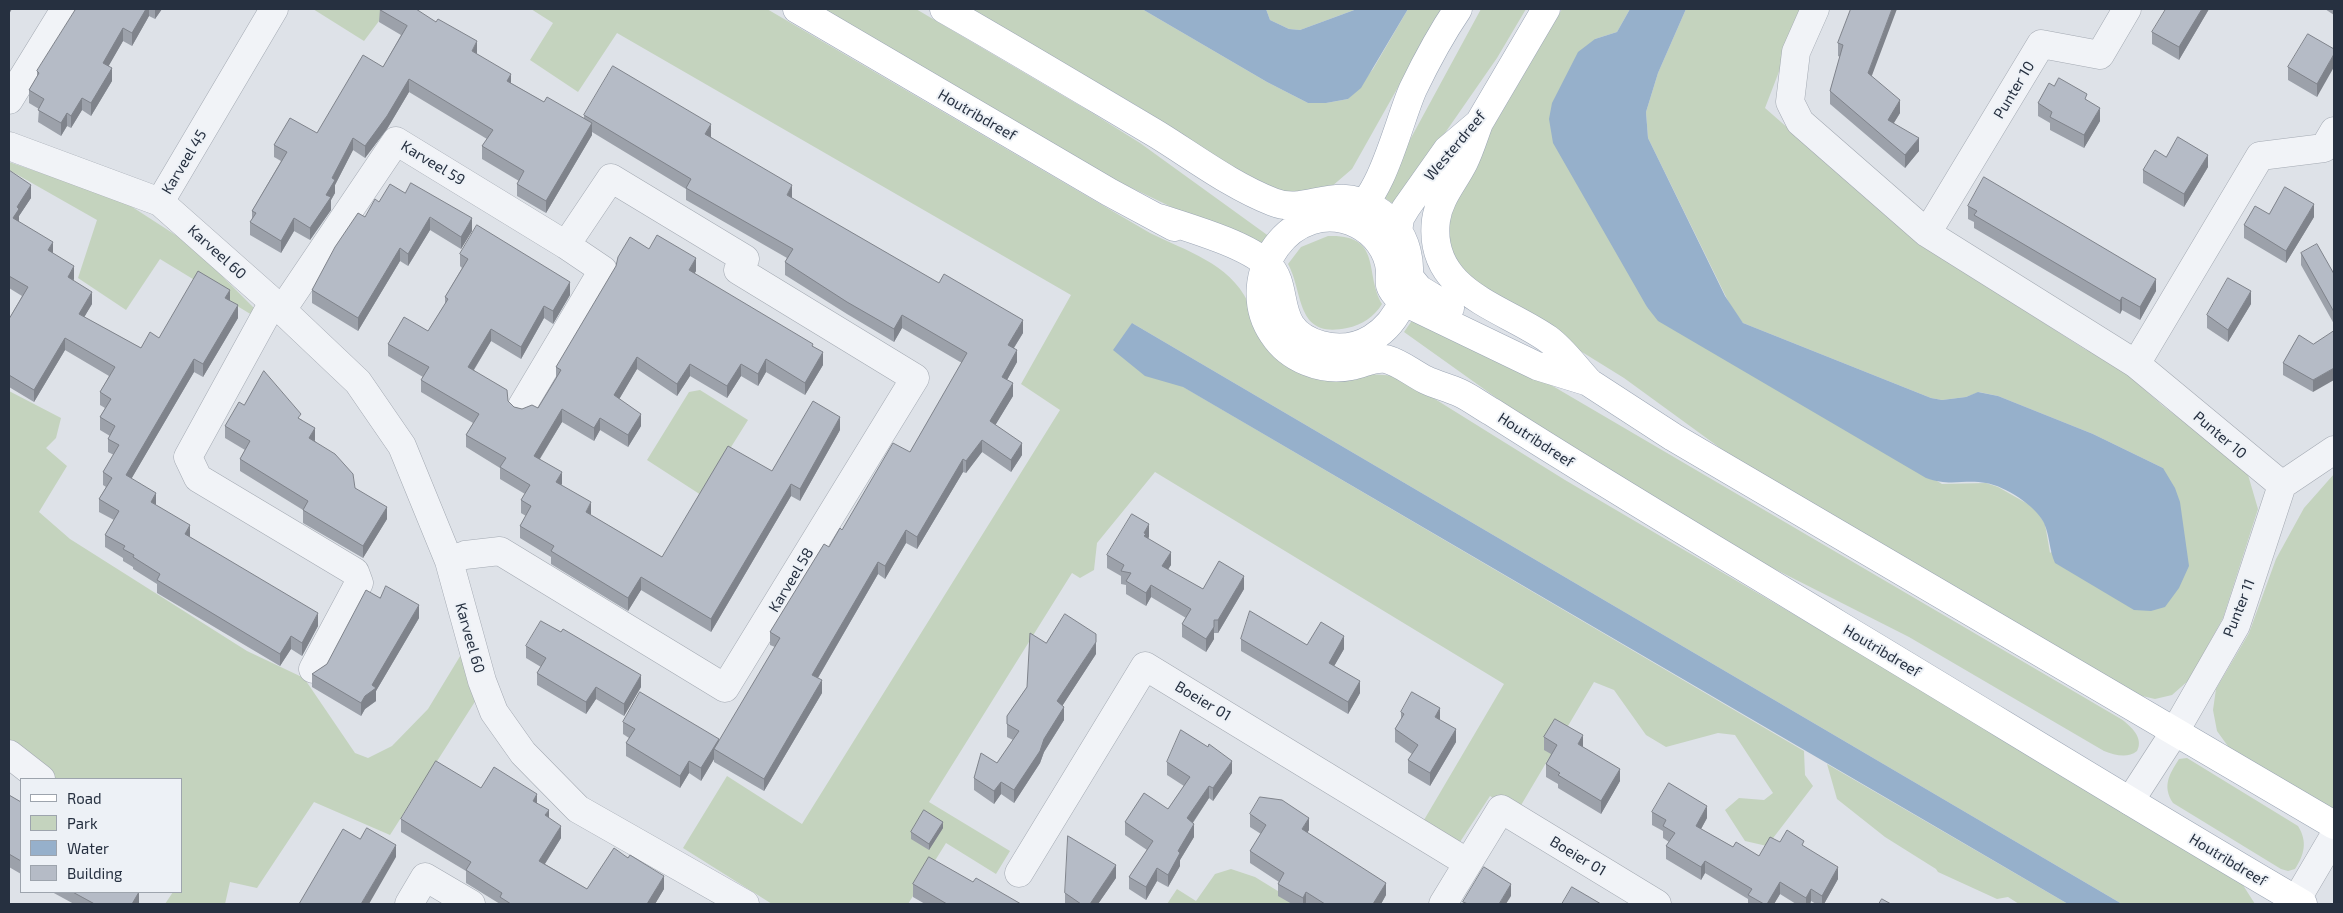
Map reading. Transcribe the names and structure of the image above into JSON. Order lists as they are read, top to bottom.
{
  "streets": {
    "main road": ["Houtribdreef", "Westerdreef"],
    "street": [
      "Punter 10",
      "Karveel 45",
      "Karveel 59",
      "Karveel 60",
      "Karveel 58",
      "Punter 11",
      "Boeier 01"
    ]
  },
  "crossings": [
    ["Punter 10", "Punter 11"],
    ["Houtribdreef", "Punter 11"],
    ["Karveel 45", "Karveel 60"],
    ["Karveel 59", "Karveel 60"],
    ["Karveel 59", "Karveel 58"],
    ["Karveel 60", "Karveel 58"]
  ],
  "legend": [
    "Road",
    "Park",
    "Water",
    "Building"
  ]
}
